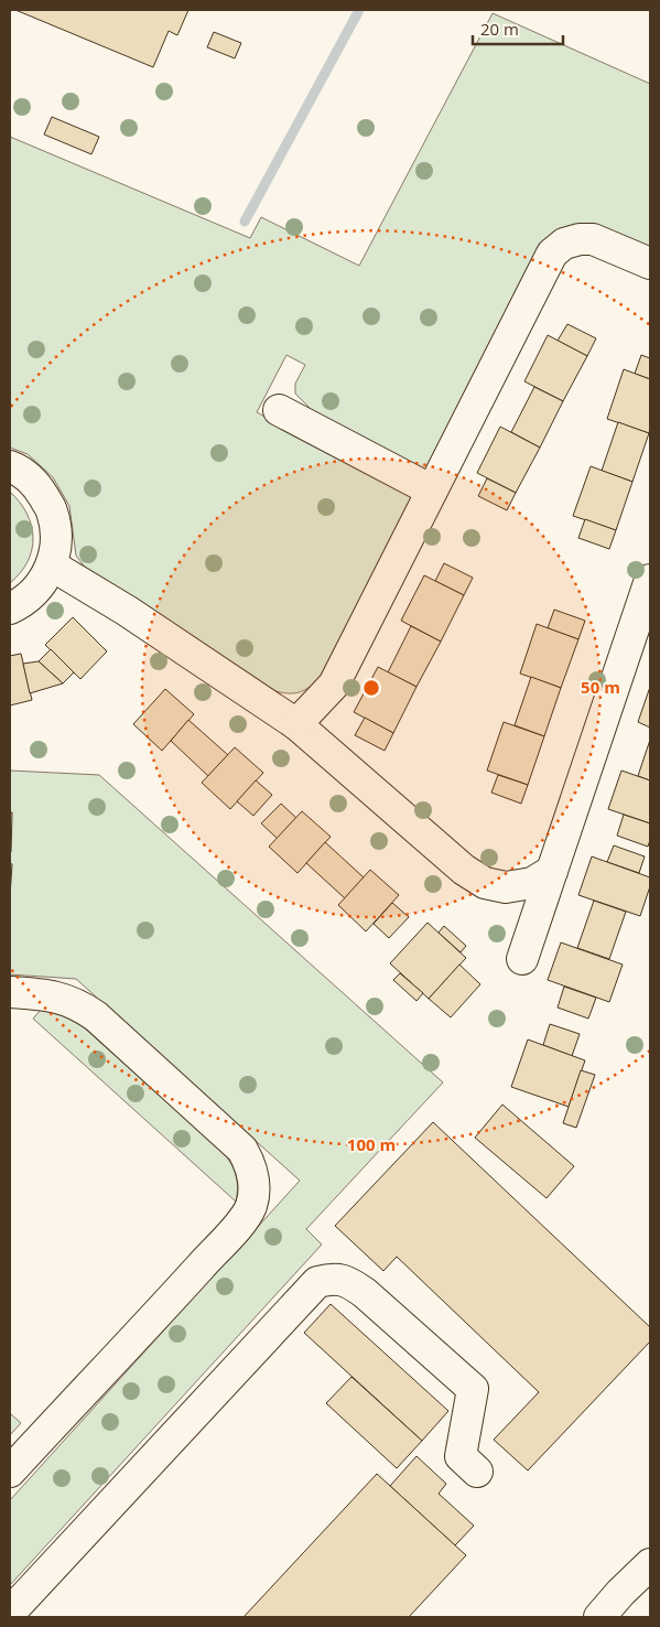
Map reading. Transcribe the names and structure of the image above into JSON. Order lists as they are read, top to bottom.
{
  "scale_bar": "20 m",
  "rings": ["50 m", "100 m"]
}
